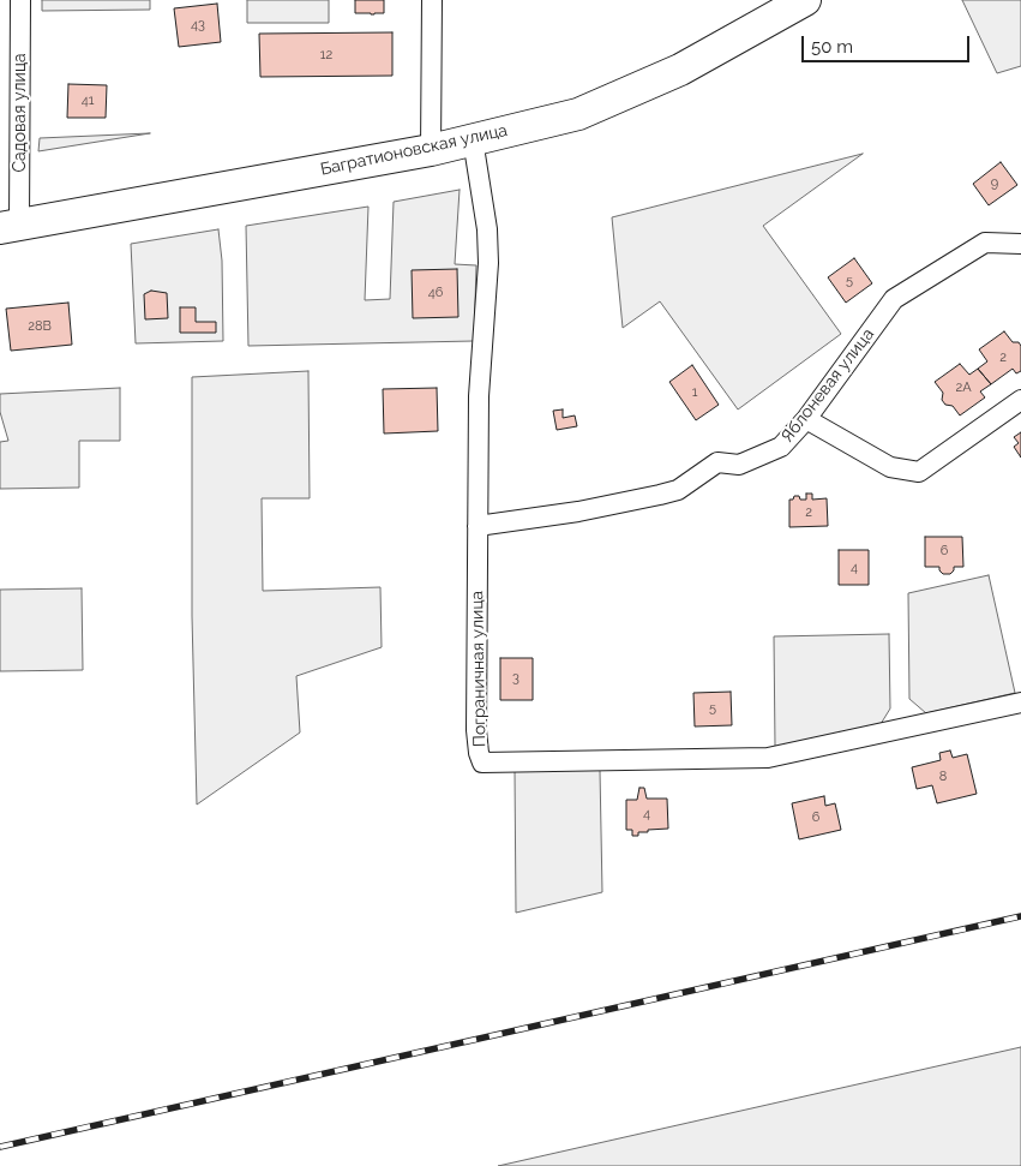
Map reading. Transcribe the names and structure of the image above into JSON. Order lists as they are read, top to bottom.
{
  "streets": {
    "main road": ["Багратионовская улица"],
    "street": ["Садовая улица", "Яблоневая улица", "Пограничная улица"]
  },
  "crossings": [
    ["Садовая улица", "Багратионовская улица"],
    ["Багратионовская улица", "Пограничная улица"],
    ["Яблоневая улица", "Пограничная улица"]
  ],
  "house_numbers": [
    "43",
    "12",
    "41",
    "9",
    "5",
    "46",
    "28В",
    "2",
    "2А",
    "1",
    "2",
    "6",
    "4",
    "3",
    "5",
    "8",
    "4",
    "6"
  ],
  "scale_bar": "50 m"
}
